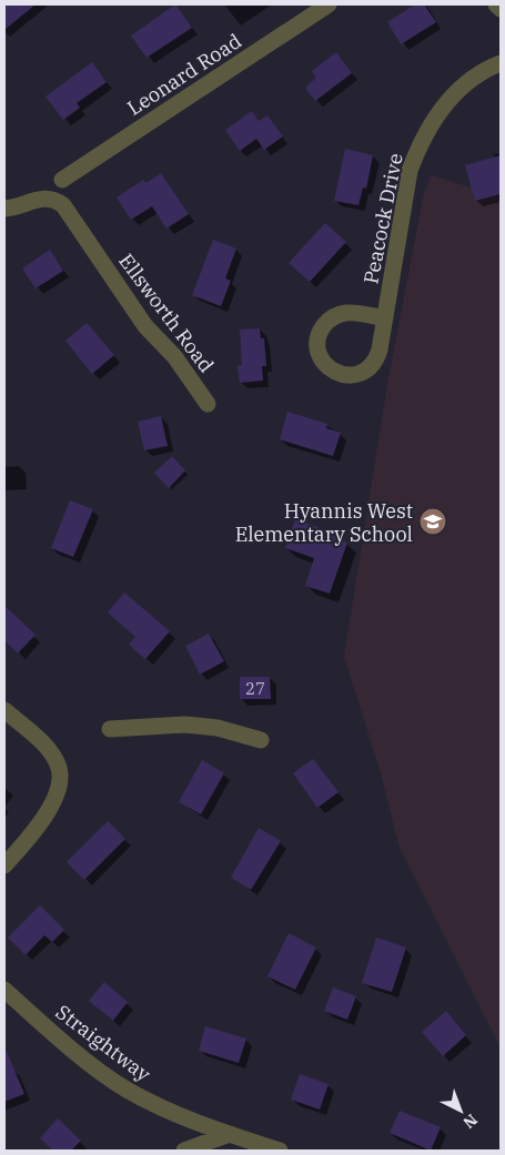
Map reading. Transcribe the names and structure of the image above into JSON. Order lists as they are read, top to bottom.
{
  "streets": {
    "street": [
      "Leonard Road",
      "Peacock Drive",
      "Ellsworth Road",
      "Straightway"
    ]
  },
  "places": {
    "school or university": ["Hyannis West Elementary School"]
  },
  "house_numbers": ["27"],
  "north": "bottom right"
}
